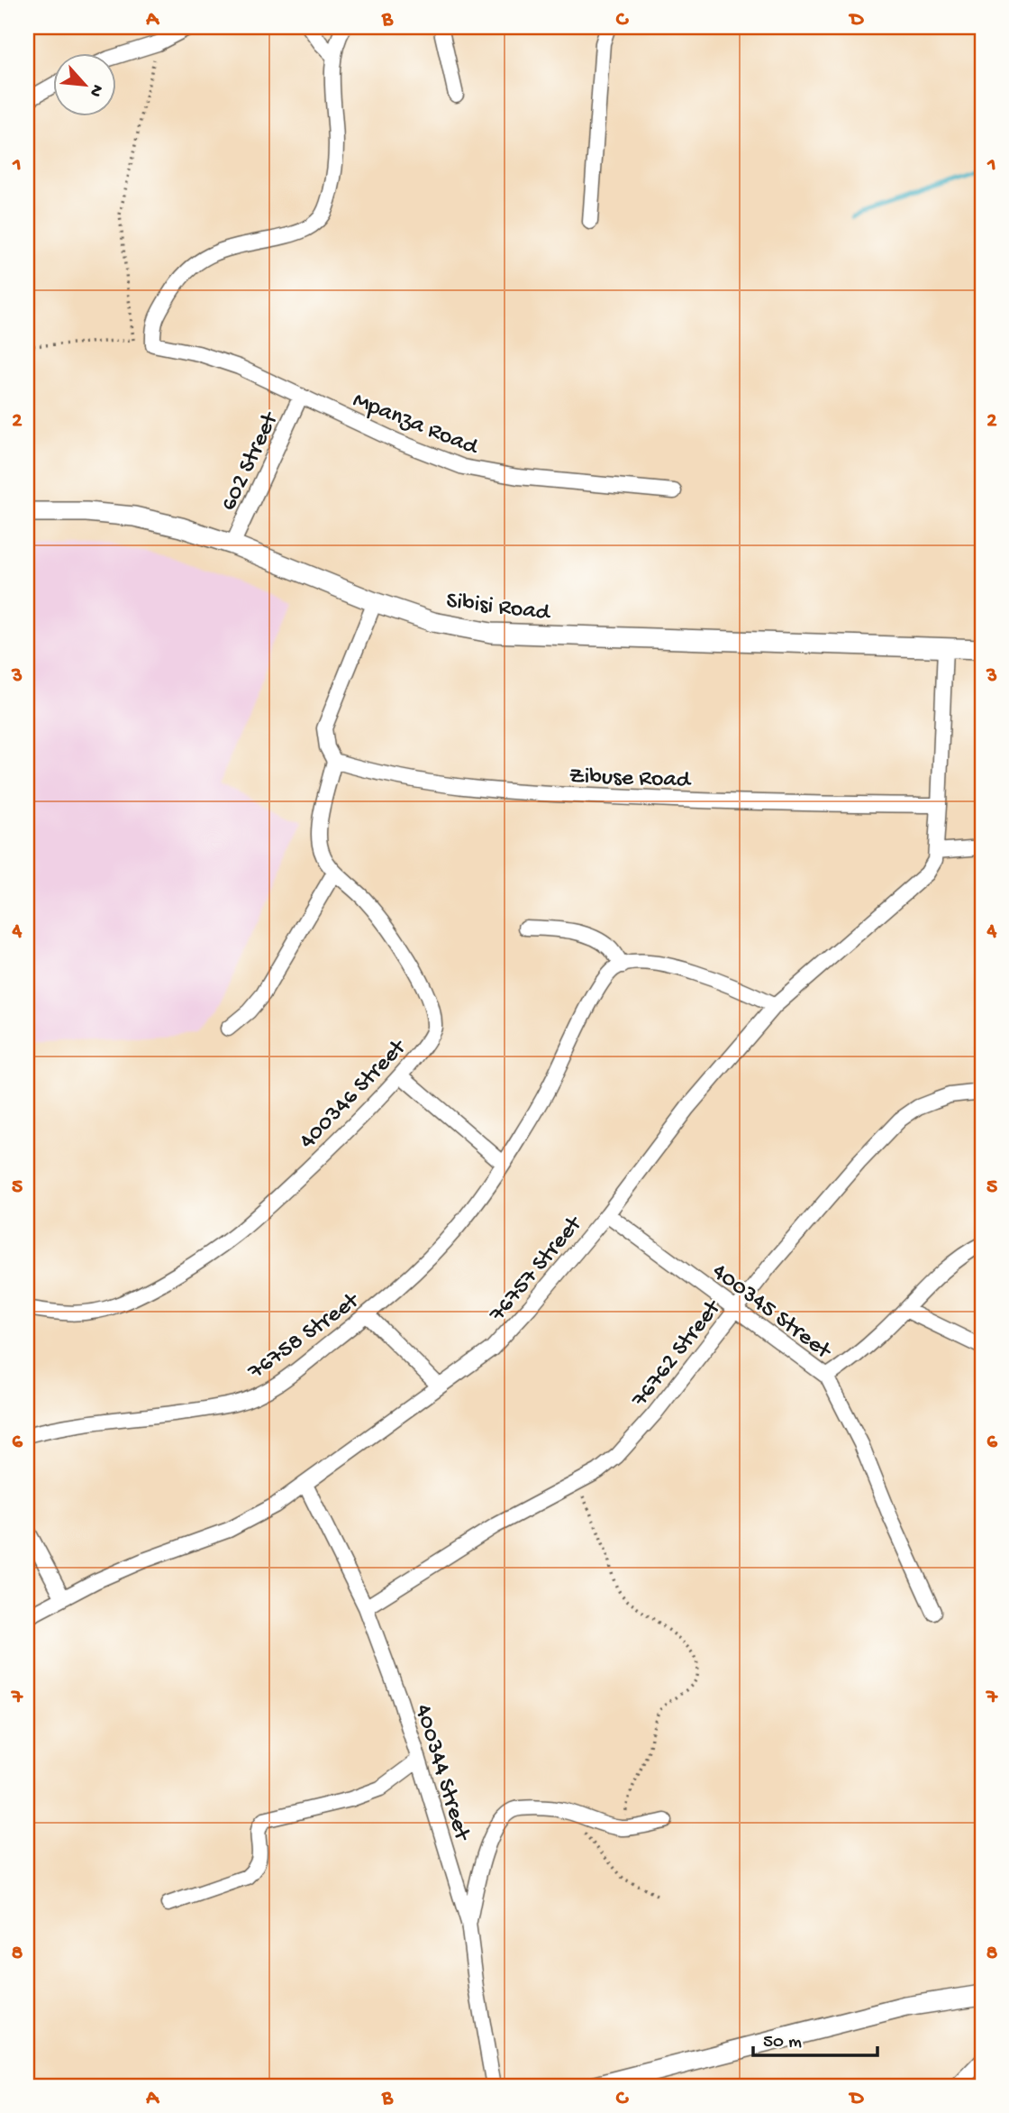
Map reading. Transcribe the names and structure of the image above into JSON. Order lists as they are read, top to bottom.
{
  "streets": {
    "street": [
      "Mpanza Road",
      "602 Street",
      "Sibisi Road",
      "Zibuse Road",
      "400346 Street",
      "76757 Street",
      "400345 Street",
      "76758 Street",
      "76762 Street",
      "400344 Street"
    ]
  },
  "crossings": [
    ["Mpanza Road", "602 Street"],
    ["602 Street", "Sibisi Road"],
    ["Zibuse Road", "400346 Street"],
    ["Zibuse Road", "76757 Street"],
    ["76757 Street", "400345 Street"],
    ["76757 Street", "400344 Street"],
    ["400345 Street", "76762 Street"],
    ["76762 Street", "400344 Street"]
  ],
  "scale_bar": "50 m",
  "north": "bottom right",
  "grid": {
    "columns": [
      "A",
      "B",
      "C",
      "D"
    ],
    "rows": [
      "1",
      "2",
      "3",
      "4",
      "5",
      "6",
      "7",
      "8"
    ]
  }
}
